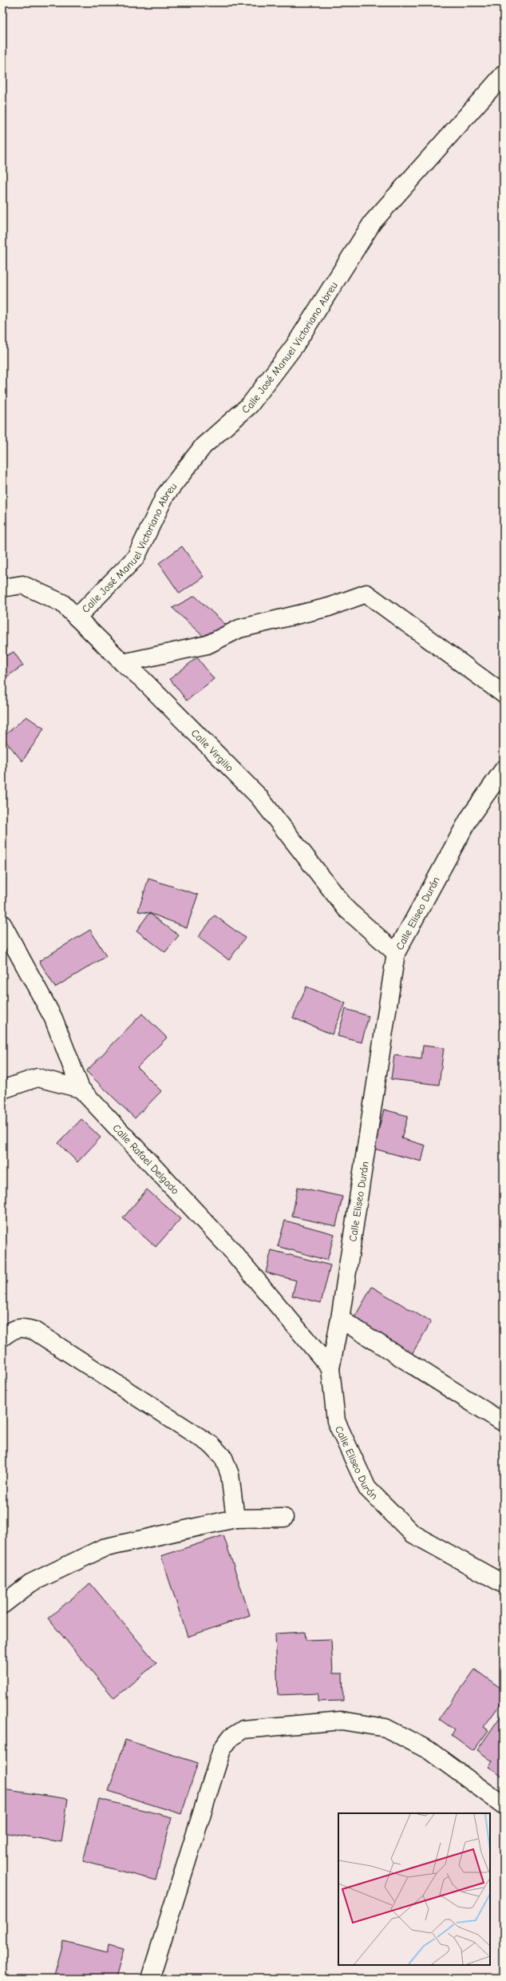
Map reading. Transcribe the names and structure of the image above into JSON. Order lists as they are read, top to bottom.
{
  "streets": {
    "street": [
      "Calle José Manuel Victoriano Abreu",
      "Calle Virgilio",
      "Calle Eliseo Durán",
      "Calle Rafael Delgado"
    ]
  },
  "crossings": [
    ["Calle José Manuel Victoriano Abreu", "Calle Virgilio"],
    ["Calle Virgilio", "Calle Eliseo Durán"],
    ["Calle Eliseo Durán", "Calle Rafael Delgado"]
  ]
}
